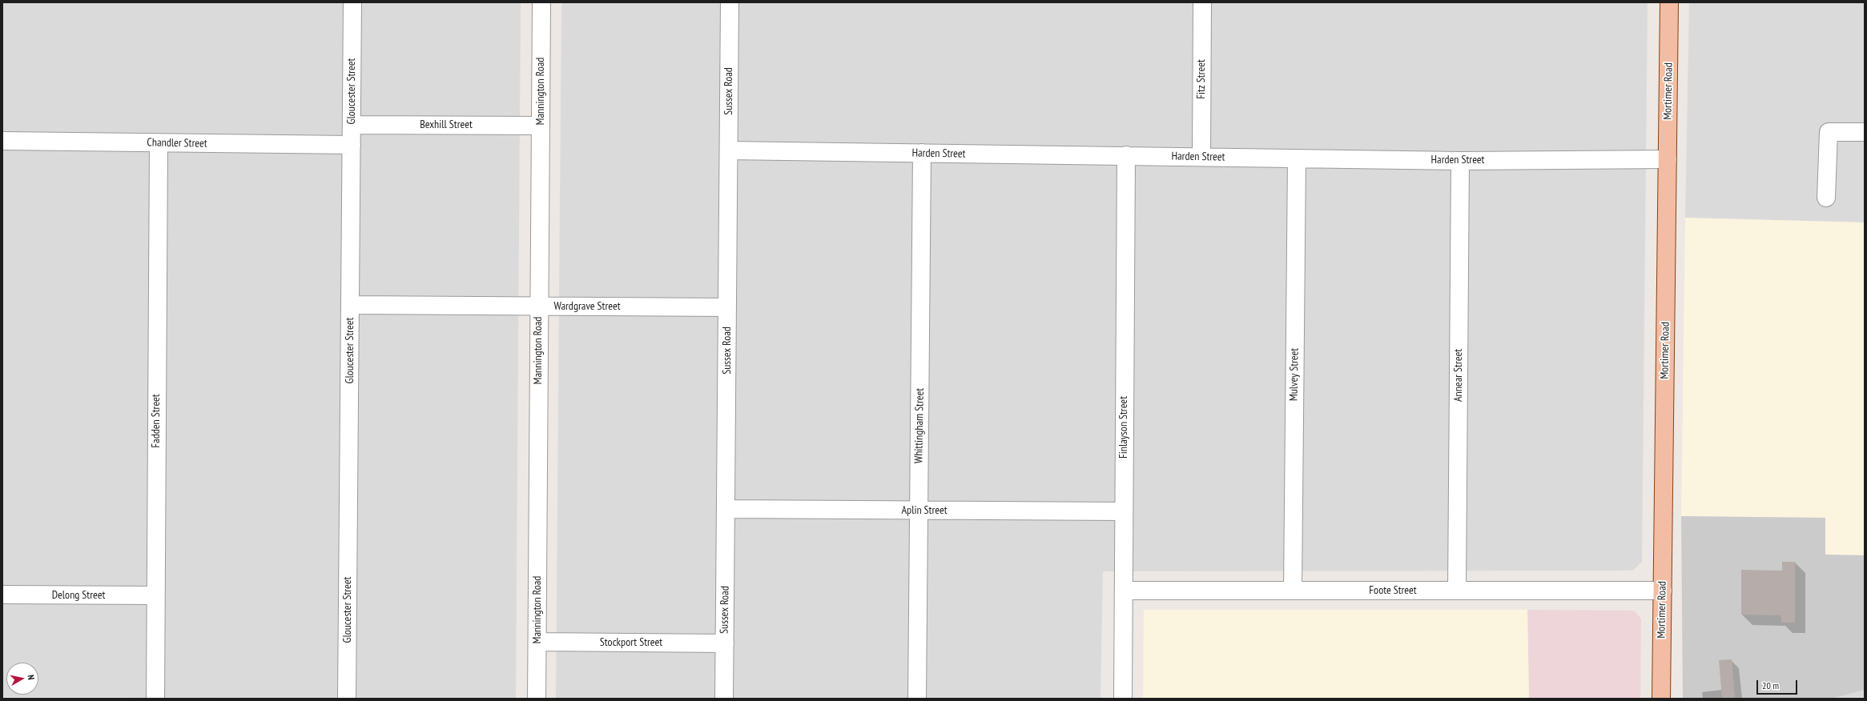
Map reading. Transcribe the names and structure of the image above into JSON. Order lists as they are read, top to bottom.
{
  "streets": {
    "main road": ["Mortimer Road"],
    "street": [
      "Fitz Street",
      "Gloucester Street",
      "Mannington Road",
      "Sussex Road",
      "Bexhill Street",
      "Chandler Street",
      "Harden Street",
      "Wardgrave Street",
      "Mulvey Street",
      "Annear Street",
      "Fadden Street",
      "Whittingham Street",
      "Finlayson Street",
      "Aplin Street",
      "Foote Street",
      "Delong Street",
      "Stockport Street"
    ]
  },
  "crossings": [
    ["Fitz Street", "Harden Street"],
    ["Gloucester Street", "Bexhill Street"],
    ["Gloucester Street", "Chandler Street"],
    ["Gloucester Street", "Wardgrave Street"],
    ["Mannington Road", "Bexhill Street"],
    ["Mannington Road", "Wardgrave Street"],
    ["Mannington Road", "Stockport Street"],
    ["Sussex Road", "Harden Street"],
    ["Sussex Road", "Wardgrave Street"],
    ["Sussex Road", "Aplin Street"],
    ["Sussex Road", "Stockport Street"],
    ["Mortimer Road", "Harden Street"],
    ["Mortimer Road", "Foote Street"],
    ["Chandler Street", "Fadden Street"],
    ["Harden Street", "Mulvey Street"],
    ["Harden Street", "Annear Street"],
    ["Harden Street", "Whittingham Street"],
    ["Harden Street", "Finlayson Street"],
    ["Mulvey Street", "Foote Street"],
    ["Annear Street", "Foote Street"],
    ["Fadden Street", "Delong Street"],
    ["Whittingham Street", "Aplin Street"],
    ["Finlayson Street", "Aplin Street"],
    ["Finlayson Street", "Foote Street"]
  ],
  "scale_bar": "20 m",
  "north": "right"
}
